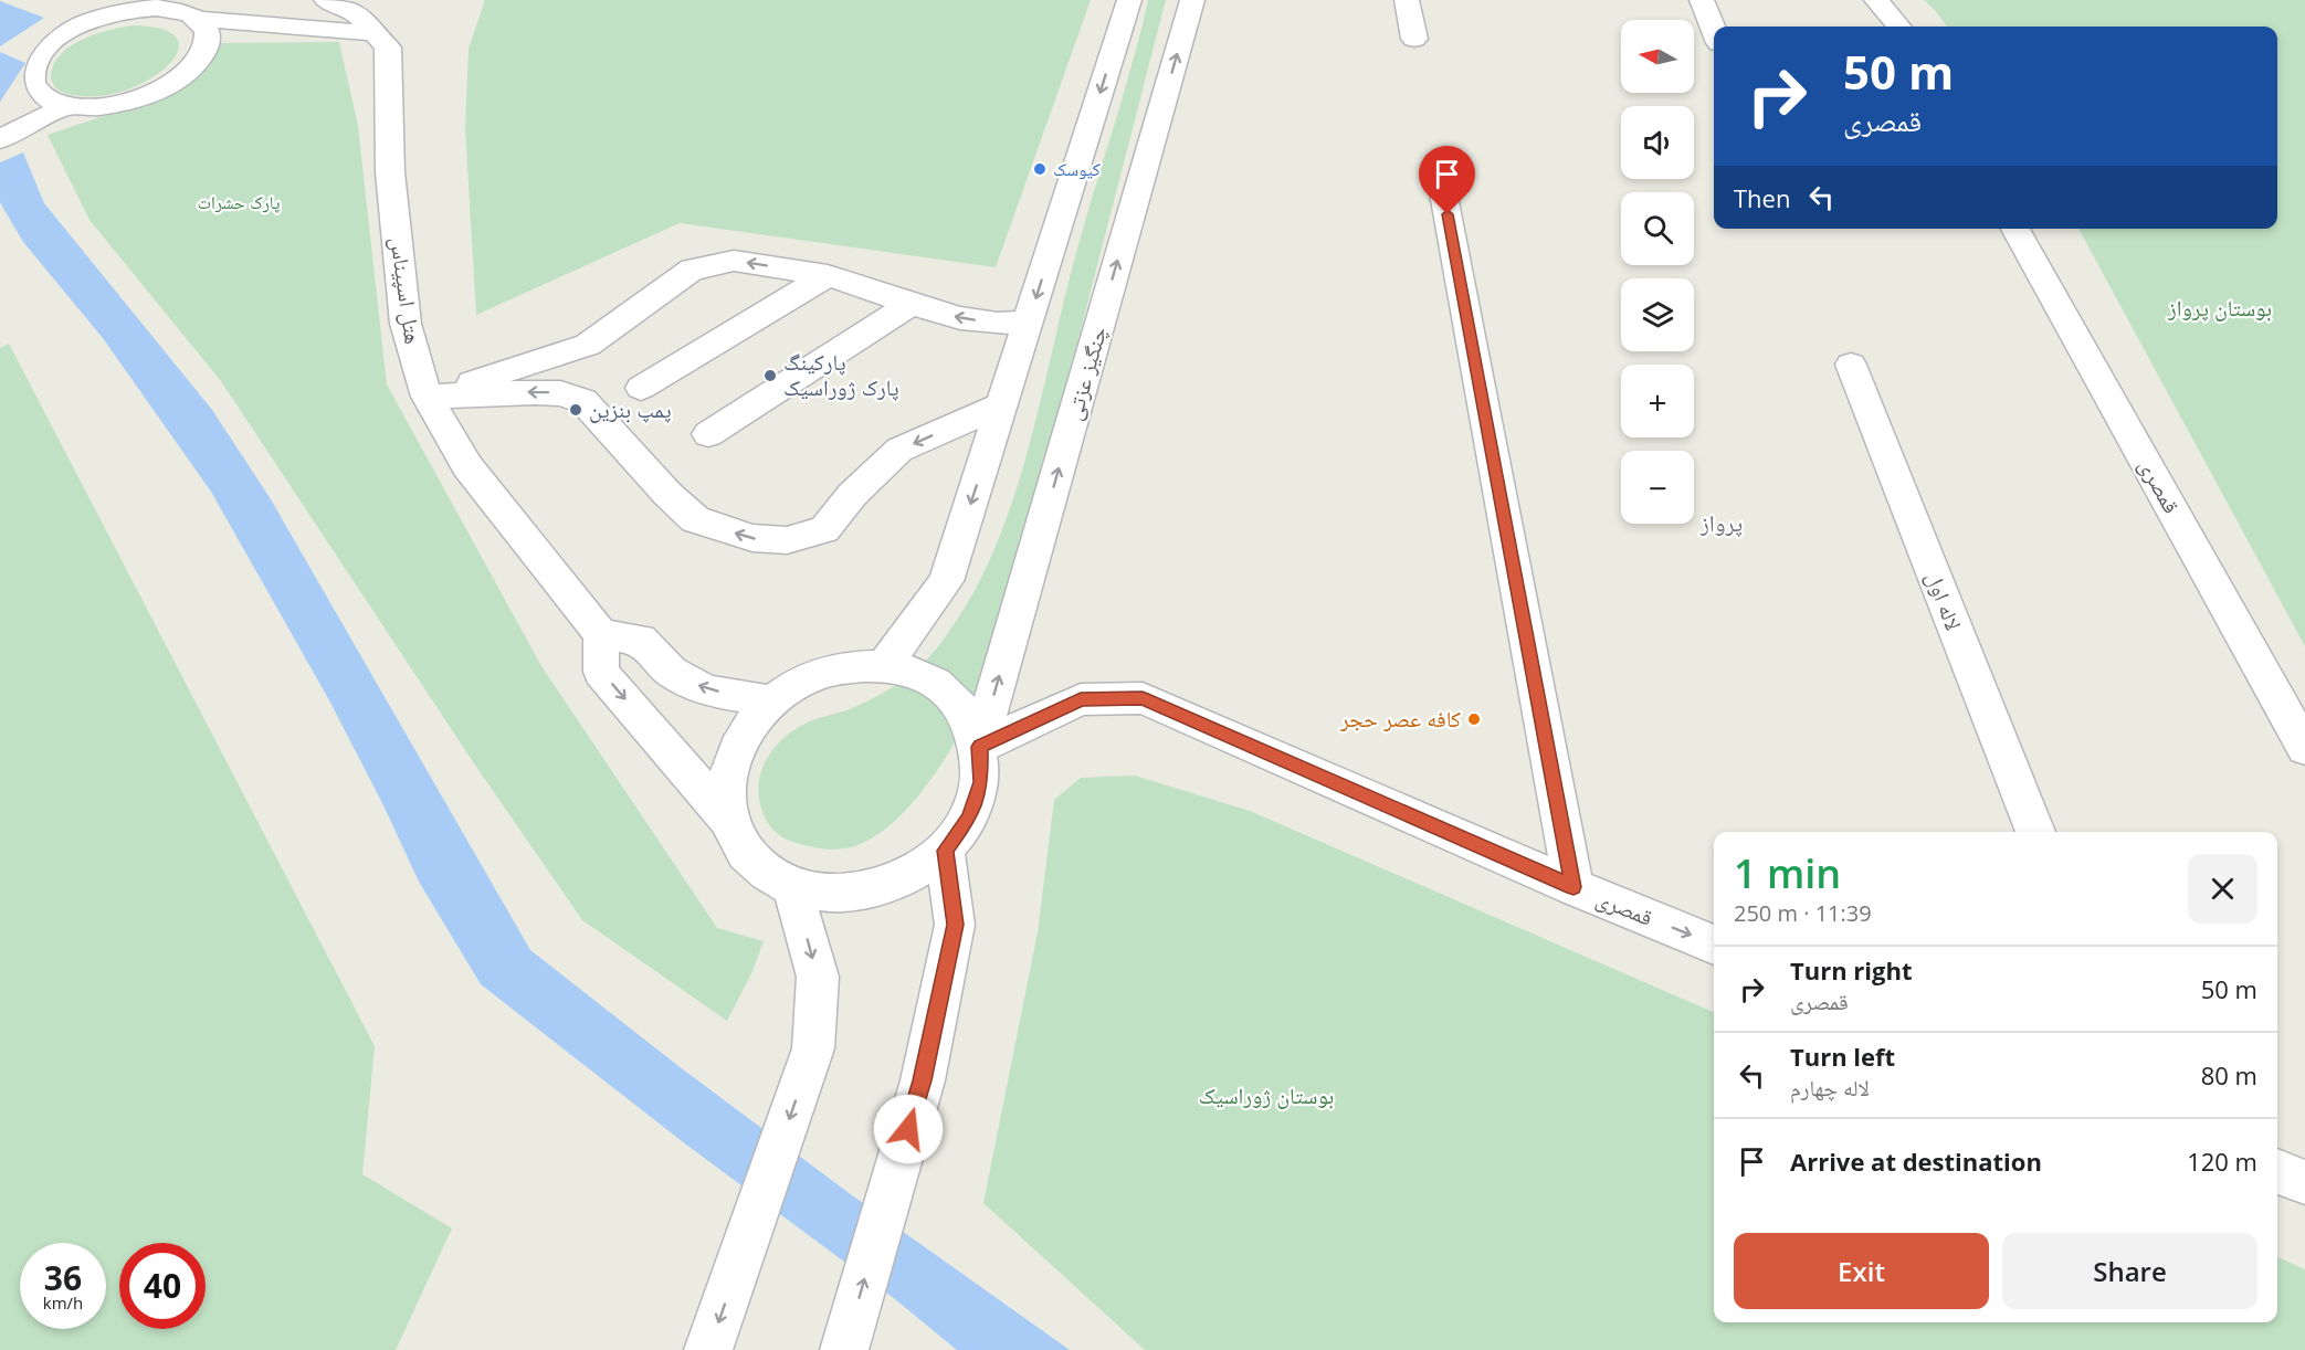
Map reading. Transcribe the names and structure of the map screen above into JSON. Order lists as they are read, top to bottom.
{
  "streets": {
    "street": [
      "هتل اسپیناس",
      "چنگیز عزتی",
      "قمصری",
      "لاله اول"
    ]
  },
  "crossings": [
    ["چنگیز عزتی", "قمصری"]
  ],
  "districts": ["پرواز"],
  "parks": ["پارک حشرات", "بوستان پرواز", "بوستان ژوراسیک"],
  "places": [
    "کیوسک",
    "پارکینگ پارک ژوراسیک",
    "پمپ بنزین",
    "کافه عصر حجر"
  ],
  "north": "left",
  "page": {
    "map_buttons": ["+", "−"],
    "turn": ["50 m", "قمصری"],
    "then": "Then",
    "heading": ["1 min", "250 m · 11:39"],
    "list": [
      {
        "name": "Turn right",
        "note": "قمصری",
        "value": "50 m"
      },
      {
        "name": "Turn left",
        "note": "لاله چهارم",
        "value": "80 m"
      },
      {
        "name": "Arrive at destination",
        "value": "120 m"
      }
    ],
    "buttons": ["Exit", "Share"],
    "speed": "36 km/h",
    "limit": "40"
  }
}
